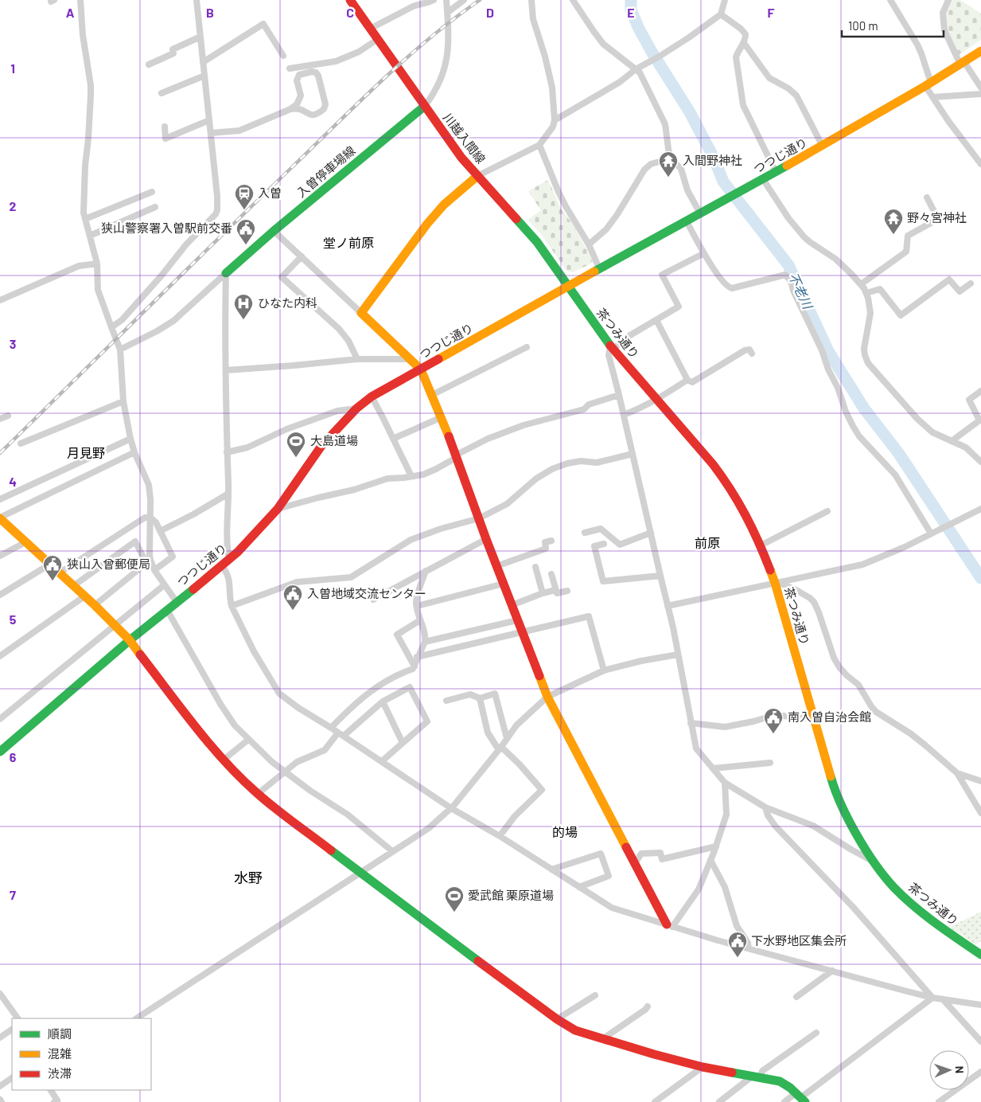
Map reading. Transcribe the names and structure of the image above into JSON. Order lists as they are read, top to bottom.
{
  "streets": {
    "main road": [
      "川越入間線",
      "つつじ通り",
      "入曽停車場線",
      "茶つみ通り"
    ]
  },
  "crossings": [
    ["川越入間線", "つつじ通り"],
    ["川越入間線", "入曽停車場線"],
    ["川越入間線", "茶つみ通り"],
    ["つつじ通り", "茶つみ通り"]
  ],
  "districts": [
    "堂ノ前原",
    "月見野",
    "前原",
    "的場",
    "水野"
  ],
  "water": ["不老川"],
  "places": {
    "temple": ["入間野神社", "野々宮神社"],
    "station": ["入曽"],
    "public building": [
      "狭山警察署入曽駅前交番",
      "狭山入曾郵便局",
      "入曽地域交流センター",
      "南入曽自治会館",
      "下水野地区集会所"
    ],
    "hospital": ["ひなた内科"],
    "sports": ["大島道場", "愛武館 栗原道場"]
  },
  "legend": ["順調", "混雑", "渋滞"],
  "scale_bar": "100 m",
  "north": "right",
  "grid": {
    "columns": [
      "A",
      "B",
      "C",
      "D",
      "E",
      "F"
    ],
    "rows": [
      "1",
      "2",
      "3",
      "4",
      "5",
      "6",
      "7"
    ]
  }
}
